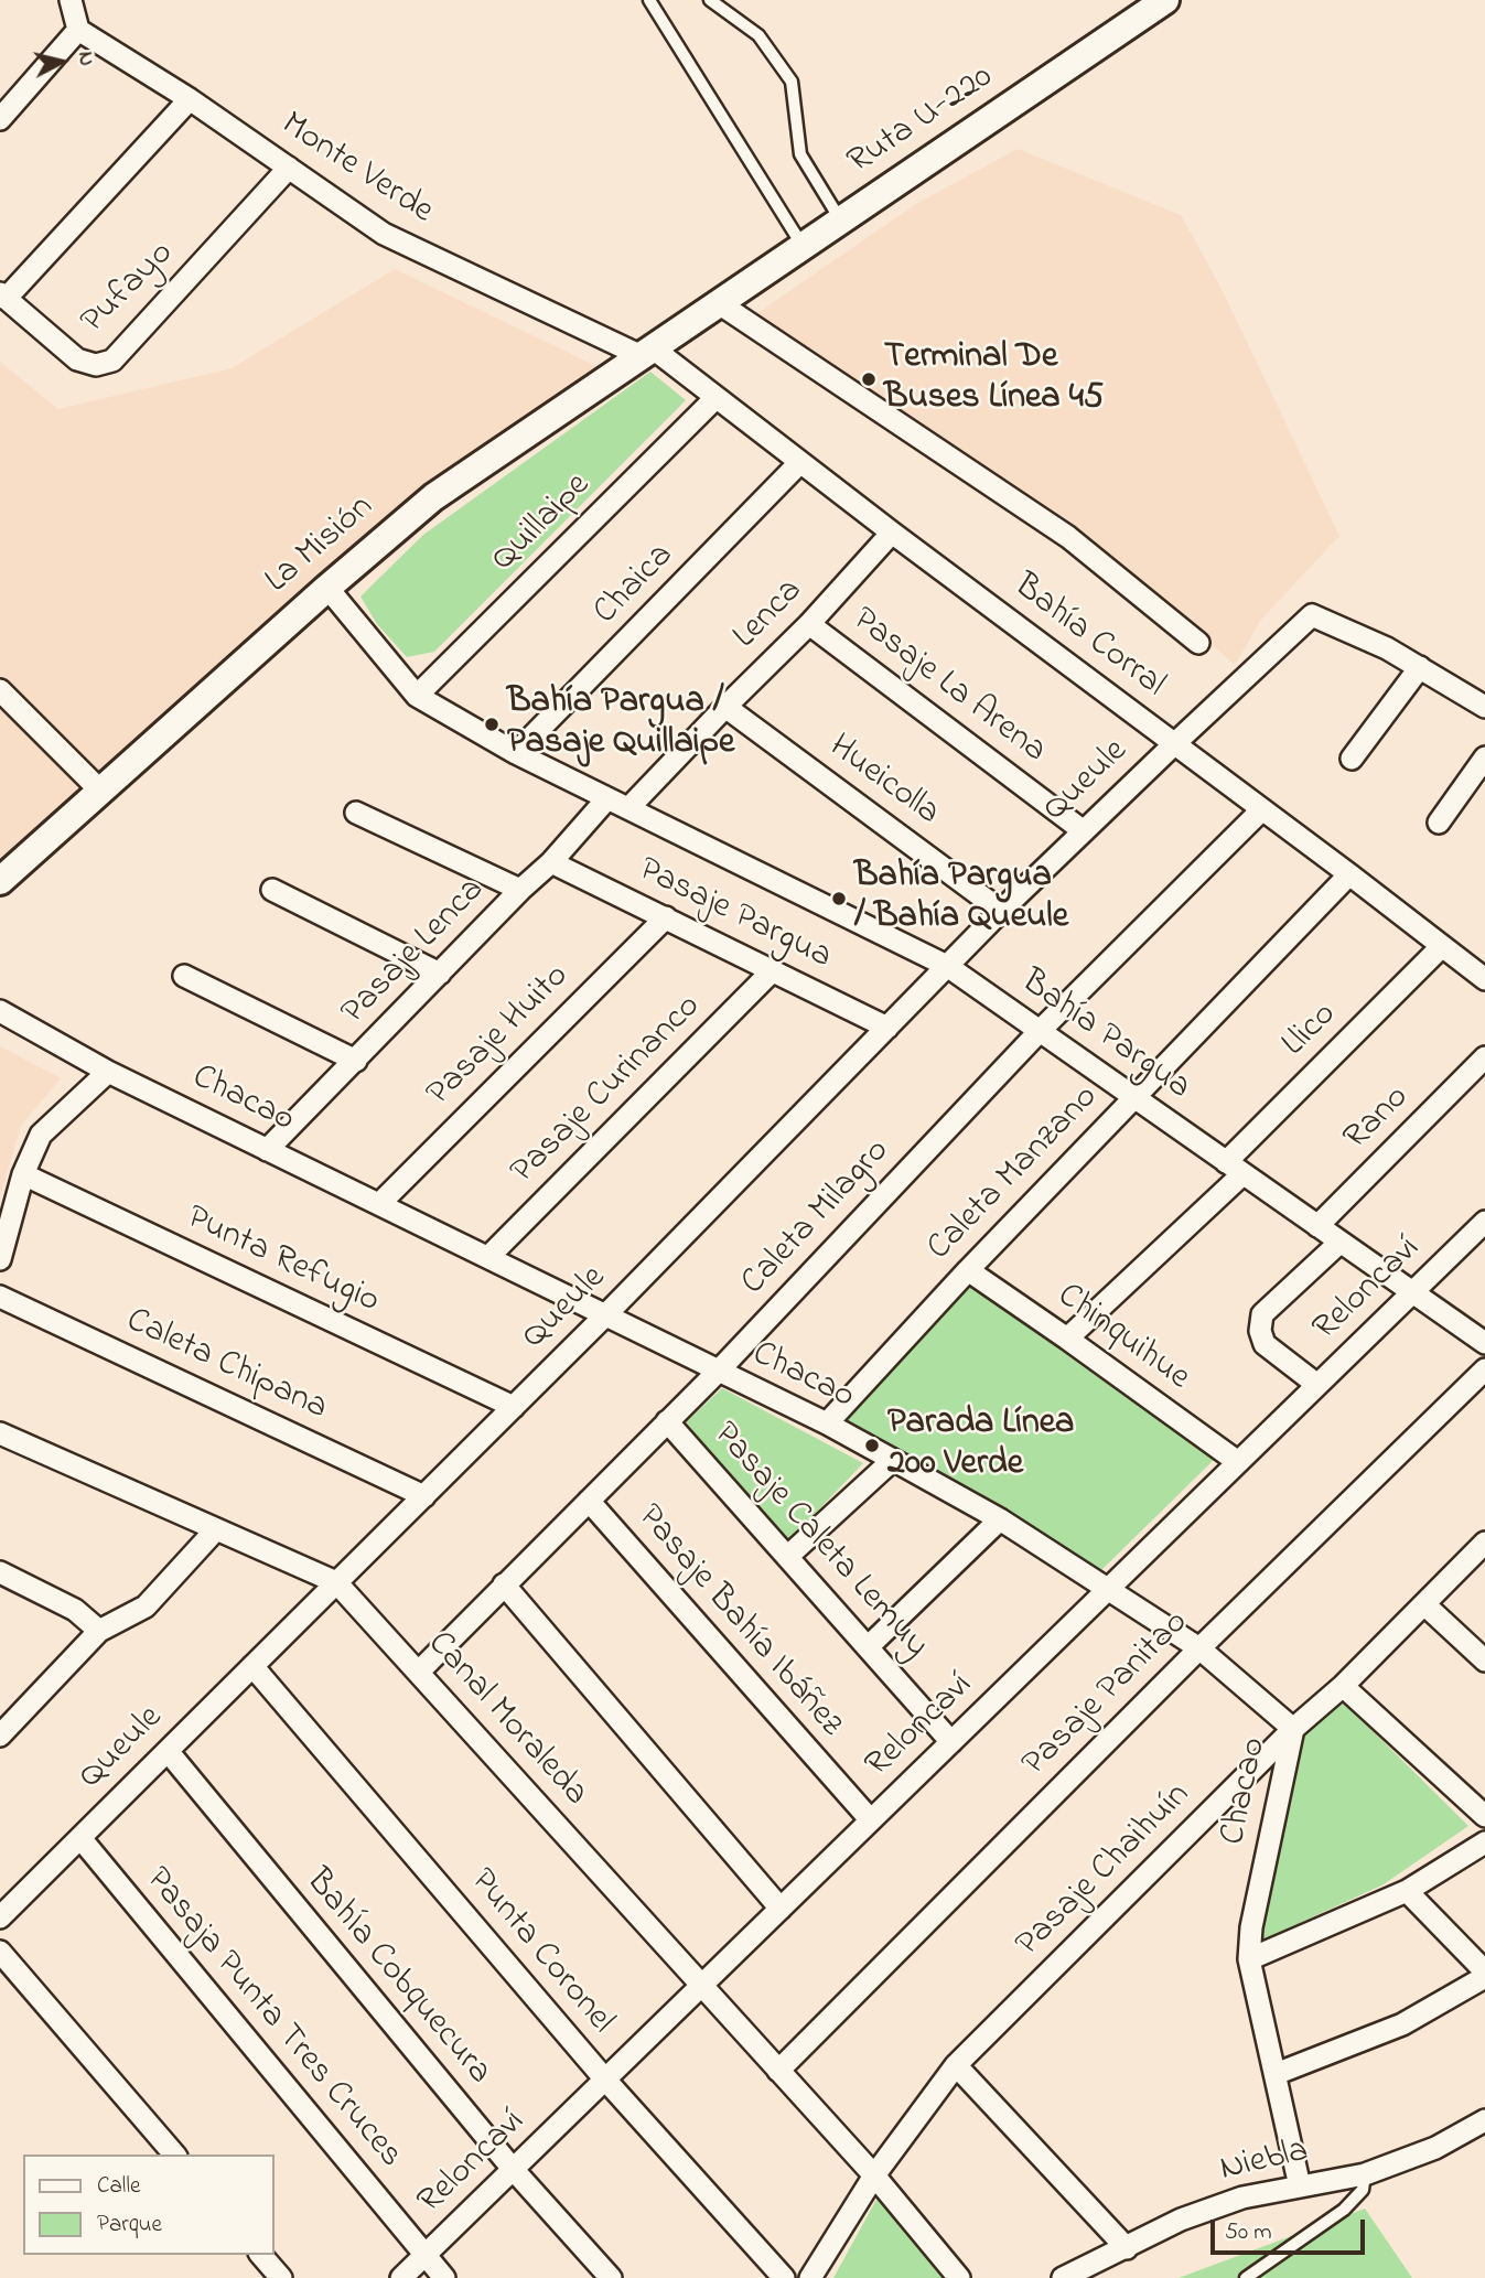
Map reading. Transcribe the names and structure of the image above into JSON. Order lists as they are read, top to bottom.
{
  "streets": {
    "street": [
      "Ruta U-220",
      "Monte Verde",
      "Pufayo",
      "Quillaipe",
      "La Misión",
      "Chaica",
      "Lenca",
      "Bahía Corral",
      "Pasaje La Arena",
      "Hueicolla",
      "Queule",
      "Pasaje Pargua",
      "Pasaje Lenca",
      "Llico",
      "Pasaje Huito",
      "Bahía Pargua",
      "Pasaje Curinanco",
      "Chacao",
      "Rano",
      "Caleta Manzano",
      "Caleta Milagro",
      "Punta Refugio",
      "Reloncaví",
      "Chinquihue",
      "Caleta Chipana",
      "Pasaje Caleta Lemuy",
      "Pasaje Bahía Ibáñez",
      "Pasaje Panitao",
      "Canal Moraleda",
      "Pasaje Chaihuín",
      "Punta Coronel",
      "BahÍa Cobquecura",
      "Pasaja Punta Tres Cruces",
      "Niebla"
    ]
  },
  "crossings": [
    ["Ruta U-220", "La Misión"],
    ["Monte Verde", "Pufayo"],
    ["Monte Verde", "La Misión"],
    ["Monte Verde", "Bahía Corral"],
    ["Quillaipe", "Bahía Corral"],
    ["Quillaipe", "Bahía Pargua"],
    ["La Misión", "Bahía Corral"],
    ["La Misión", "Bahía Pargua"],
    ["Chaica", "Bahía Corral"],
    ["Chaica", "Bahía Pargua"],
    ["Lenca", "Bahía Corral"],
    ["Lenca", "Pasaje La Arena"],
    ["Lenca", "Hueicolla"],
    ["Lenca", "Bahía Pargua"],
    ["Bahía Corral", "Queule"],
    ["Bahía Corral", "Llico"],
    ["Bahía Corral", "Caleta Manzano"],
    ["Bahía Corral", "Caleta Milagro"],
    ["Pasaje La Arena", "Queule"],
    ["Hueicolla", "Queule"],
    ["Queule", "Pasaje Pargua"],
    ["Queule", "Bahía Pargua"],
    ["Queule", "Chacao"],
    ["Queule", "Punta Refugio"],
    ["Queule", "Caleta Chipana"],
    ["Queule", "Canal Moraleda"],
    ["Queule", "Punta Coronel"],
    ["Queule", "BahÍa Cobquecura"],
    ["Queule", "Pasaja Punta Tres Cruces"],
    ["Pasaje Pargua", "Pasaje Lenca"],
    ["Pasaje Pargua", "Pasaje Huito"],
    ["Pasaje Pargua", "Pasaje Curinanco"],
    ["Pasaje Lenca", "Bahía Pargua"],
    ["Pasaje Lenca", "Chacao"],
    ["Llico", "Bahía Pargua"],
    ["Llico", "Chinquihue"],
    ["Pasaje Huito", "Chacao"],
    ["Bahía Pargua", "Rano"],
    ["Bahía Pargua", "Caleta Manzano"],
    ["Bahía Pargua", "Caleta Milagro"],
    ["Bahía Pargua", "Reloncaví"],
    ["Pasaje Curinanco", "Chacao"],
    ["Chacao", "Caleta Manzano"],
    ["Chacao", "Caleta Milagro"],
    ["Chacao", "Reloncaví"],
    ["Chacao", "Pasaje Panitao"],
    ["Chacao", "Pasaje Chaihuín"],
    ["Chacao", "Niebla"],
    ["Caleta Manzano", "Chinquihue"],
    ["Caleta Milagro", "Pasaje Caleta Lemuy"],
    ["Caleta Milagro", "Pasaje Bahía Ibáñez"],
    ["Caleta Milagro", "Canal Moraleda"],
    ["Reloncaví", "Chinquihue"],
    ["Reloncaví", "Pasaje Caleta Lemuy"],
    ["Reloncaví", "Pasaje Bahía Ibáñez"],
    ["Reloncaví", "Canal Moraleda"],
    ["Reloncaví", "Punta Coronel"],
    ["Reloncaví", "BahÍa Cobquecura"],
    ["Reloncaví", "Pasaja Punta Tres Cruces"],
    ["Pasaje Panitao", "Canal Moraleda"],
    ["Canal Moraleda", "Pasaje Chaihuín"]
  ],
  "places": [
    "Terminal De Buses Línea 45",
    "Bahía Pargua / Pasaje Quillaipe",
    "Bahía Pargua / Bahía Queule",
    "Parada Línea 200 Verde"
  ],
  "legend": ["Calle", "Parque"],
  "scale_bar": "50 m",
  "north": "right"
}
